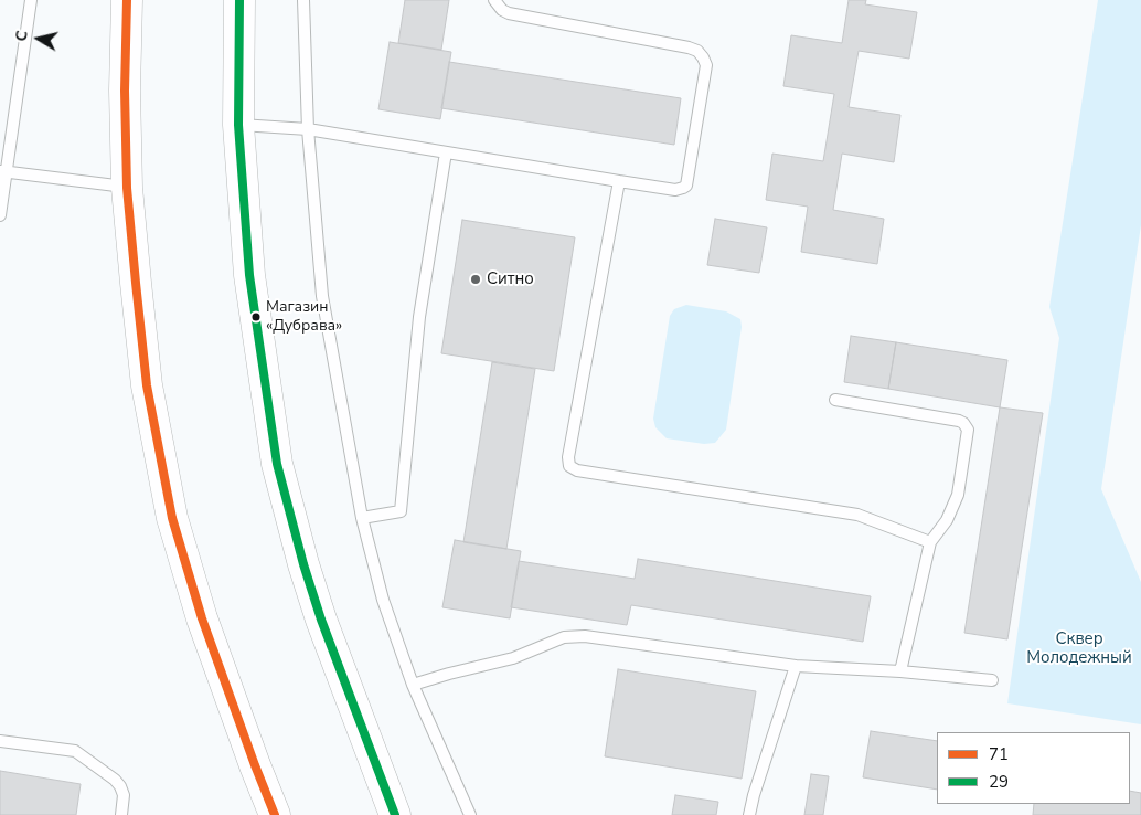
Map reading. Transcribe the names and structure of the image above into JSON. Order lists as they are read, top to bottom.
{
  "parks": ["Сквер Молодежный"],
  "places": ["Ситно", "Магазин «Дубрава»"],
  "lines": ["transit line 71", "transit line 29"],
  "legend": ["71", "29"],
  "north": "left"
}
